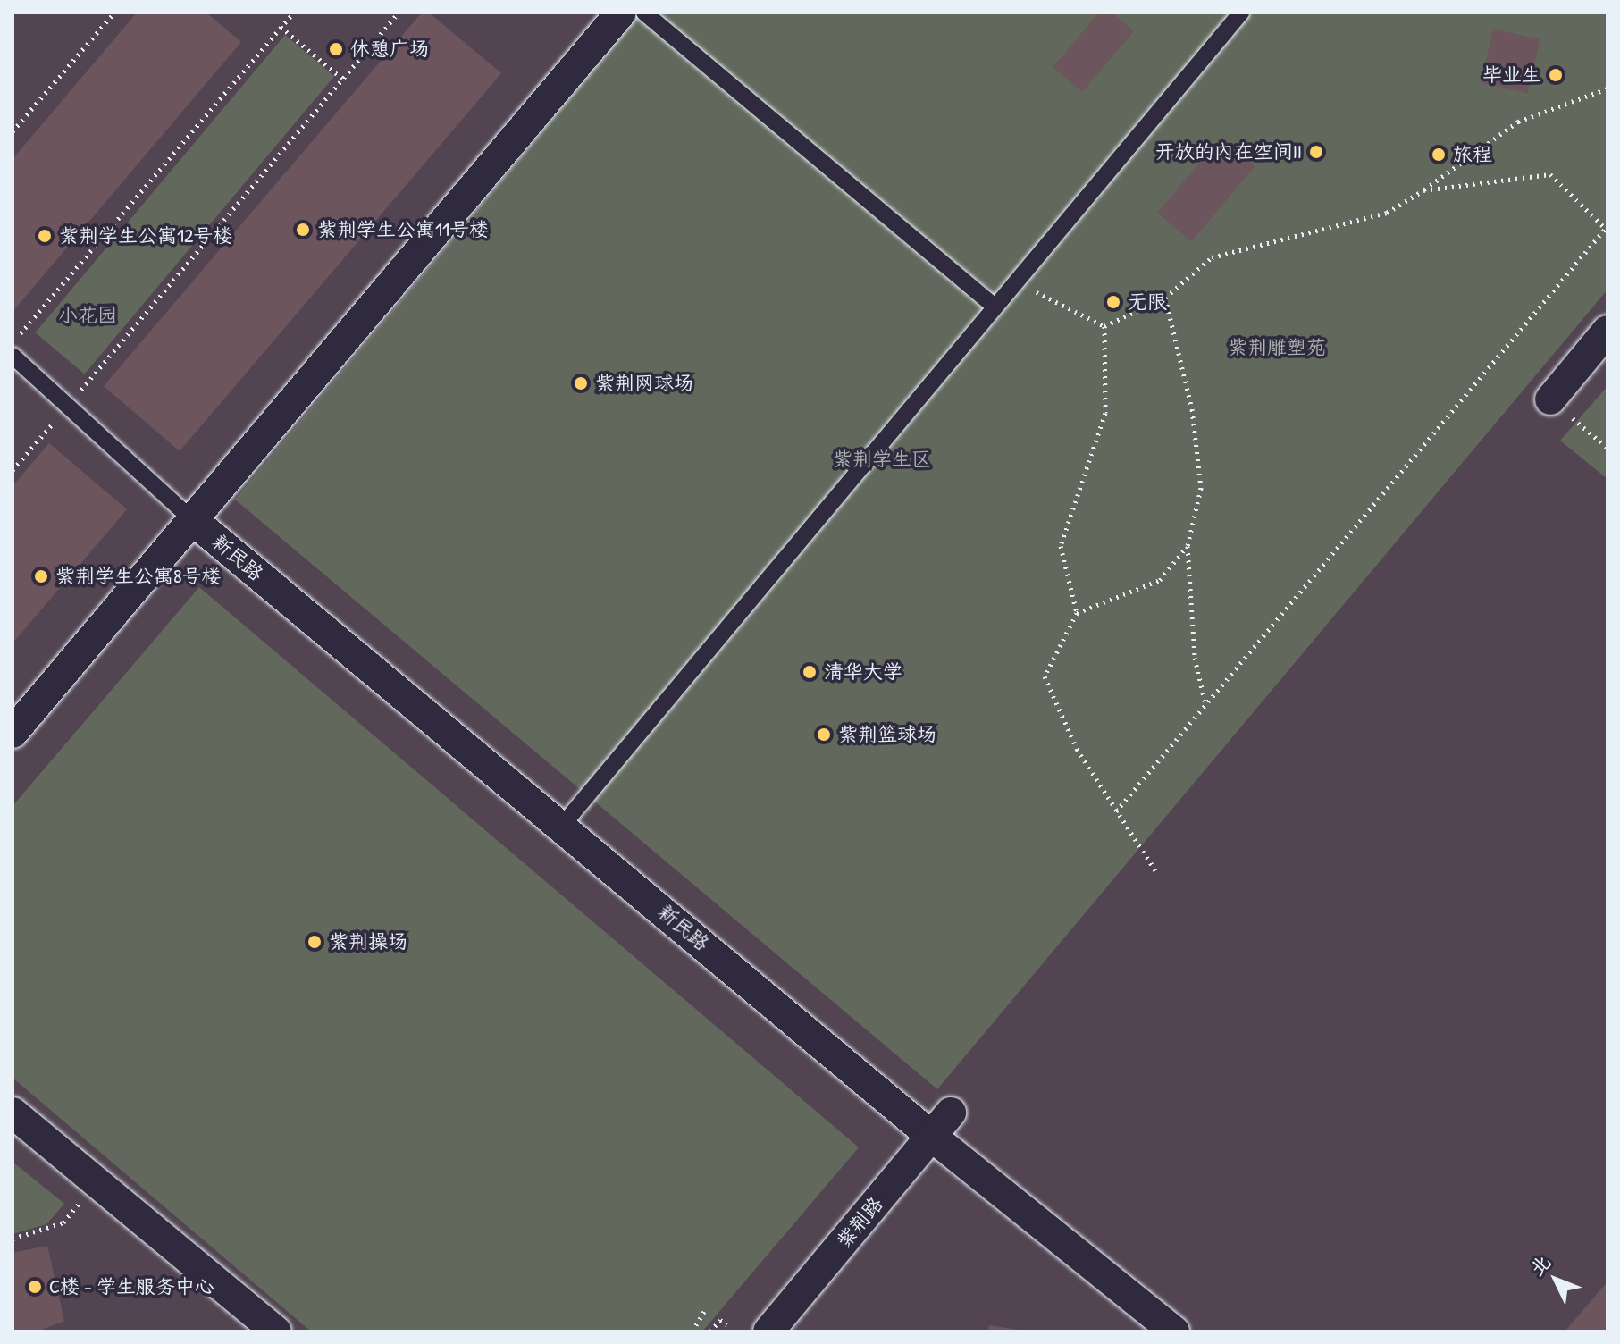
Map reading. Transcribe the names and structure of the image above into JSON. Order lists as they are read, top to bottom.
{
  "streets": {
    "street": ["新民路", "紫荆路"]
  },
  "crossings": [
    ["新民路", "紫荆路"]
  ],
  "parks": ["小花园", "紫荆雕塑苑", "紫荆学生区"],
  "places": [
    "休憩广场",
    "毕业生",
    "开放的内在空间II",
    "旅程",
    "紫荆学生公寓11号楼",
    "紫荆学生公寓12号楼",
    "无限",
    "紫荆网球场",
    "紫荆学生公寓8号楼",
    "清华大学",
    "紫荆篮球场",
    "紫荆操场",
    "C楼 - 学生服务中心"
  ],
  "north": "top left"
}
